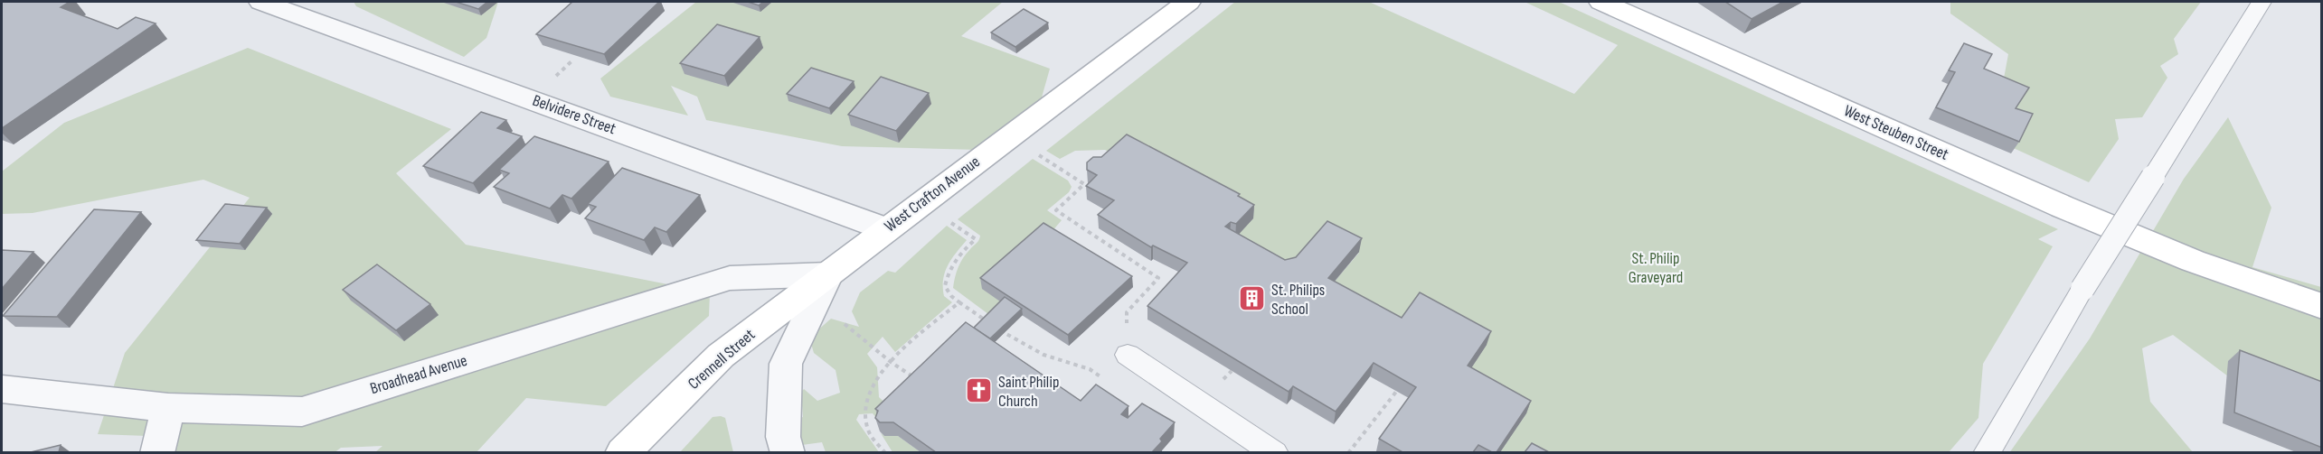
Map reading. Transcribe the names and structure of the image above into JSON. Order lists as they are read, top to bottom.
{
  "streets": {
    "main road": ["West Steuben Street", "West Crafton Avenue", "Crennell Street"],
    "street": ["Belvidere Street", "Broadhead Avenue"]
  },
  "crossings": [
    ["Belvidere Street", "West Crafton Avenue"],
    ["West Crafton Avenue", "Crennell Street"],
    ["West Crafton Avenue", "Broadhead Avenue"],
    ["Crennell Street", "Broadhead Avenue"]
  ],
  "parks": ["St. Philip Graveyard"],
  "places": {
    "building": ["St. Philips School"],
    "church": ["Saint Philip Church"]
  }
}
